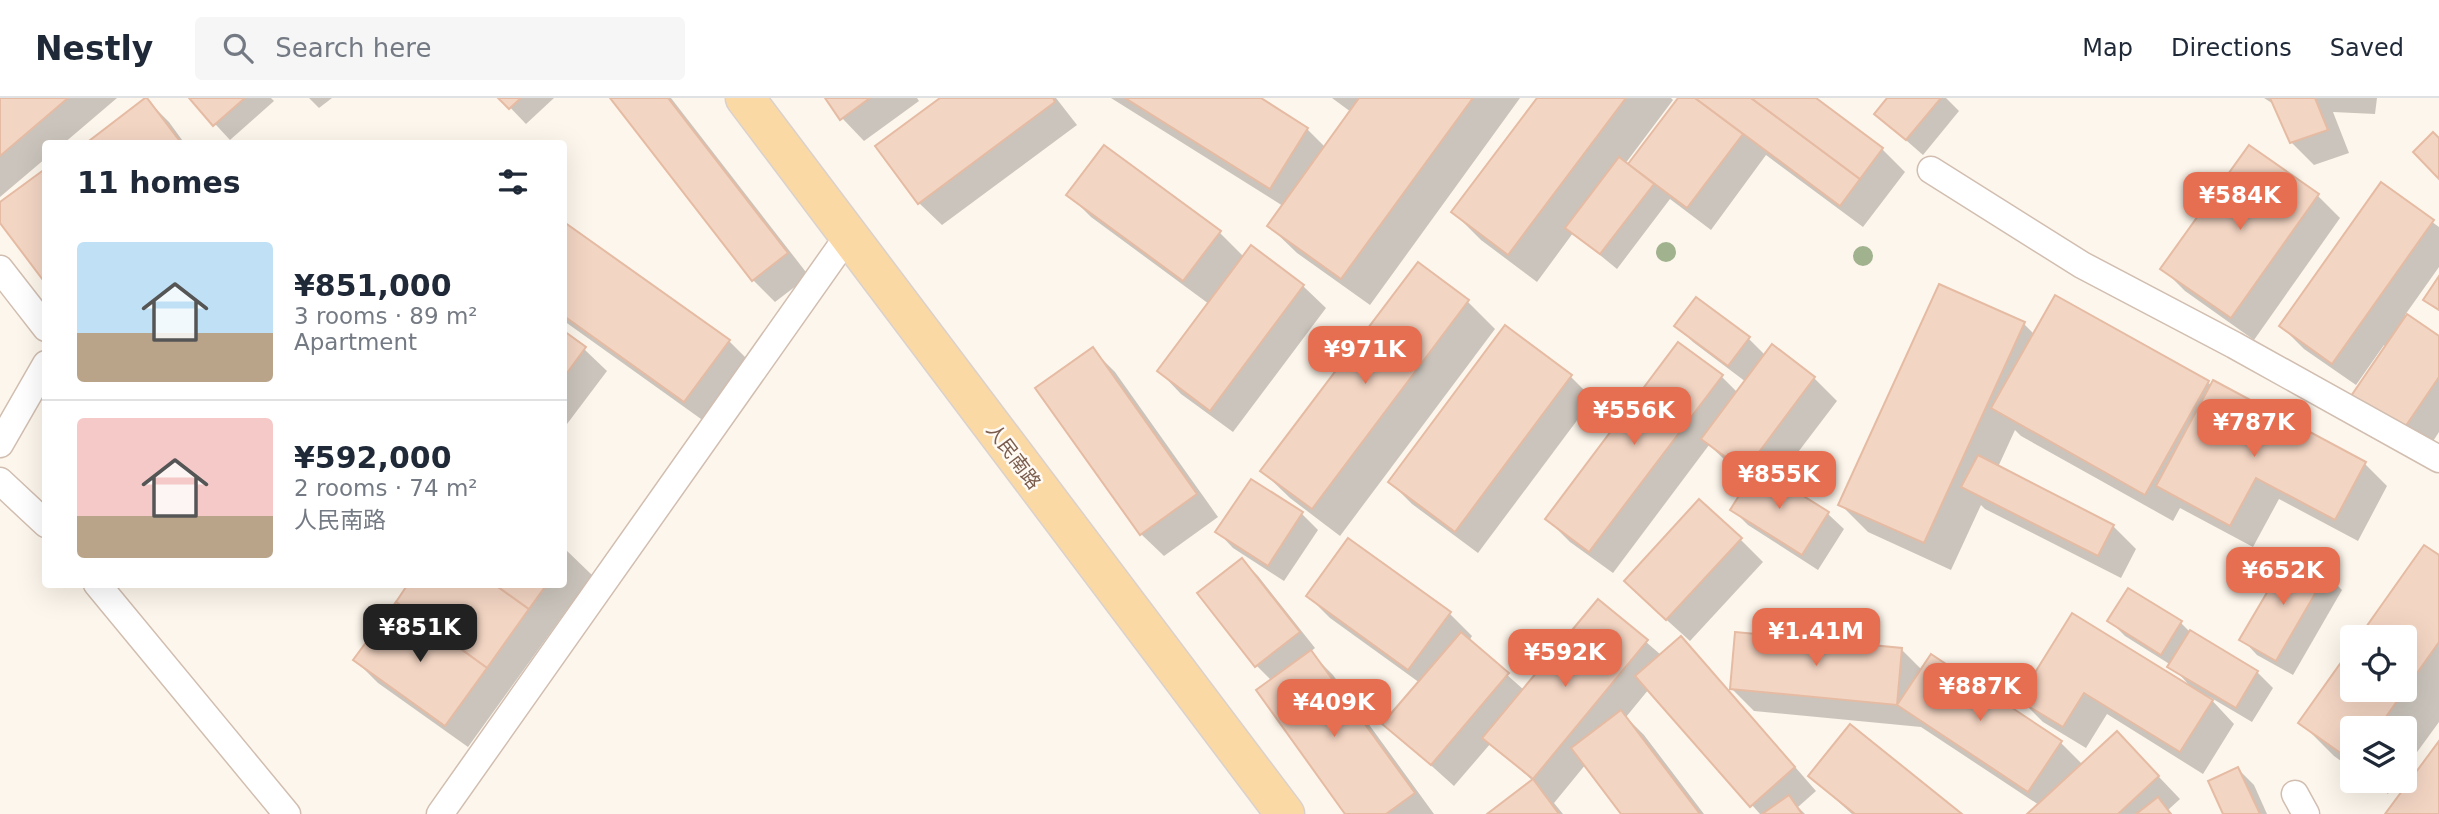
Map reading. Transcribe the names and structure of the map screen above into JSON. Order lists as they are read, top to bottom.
{
  "streets": {
    "main road": ["人民南路"]
  },
  "page": {
    "header": "Nestly",
    "search": "Search here",
    "nav": ["Map", "Directions", "Saved"],
    "heading": "11 homes",
    "price": [
      "¥584K",
      "¥971K",
      "¥556K",
      "¥787K",
      "¥855K",
      "¥652K",
      "¥851K",
      "¥1.41M",
      "¥592K",
      "¥887K",
      "¥409K"
    ],
    "list": [
      {
        "name": "¥851,000",
        "note": "3 rooms · 89 m² · Apartment"
      },
      {
        "name": "¥592,000",
        "note": "2 rooms · 74 m² · 人民南路"
      }
    ]
  }
}
